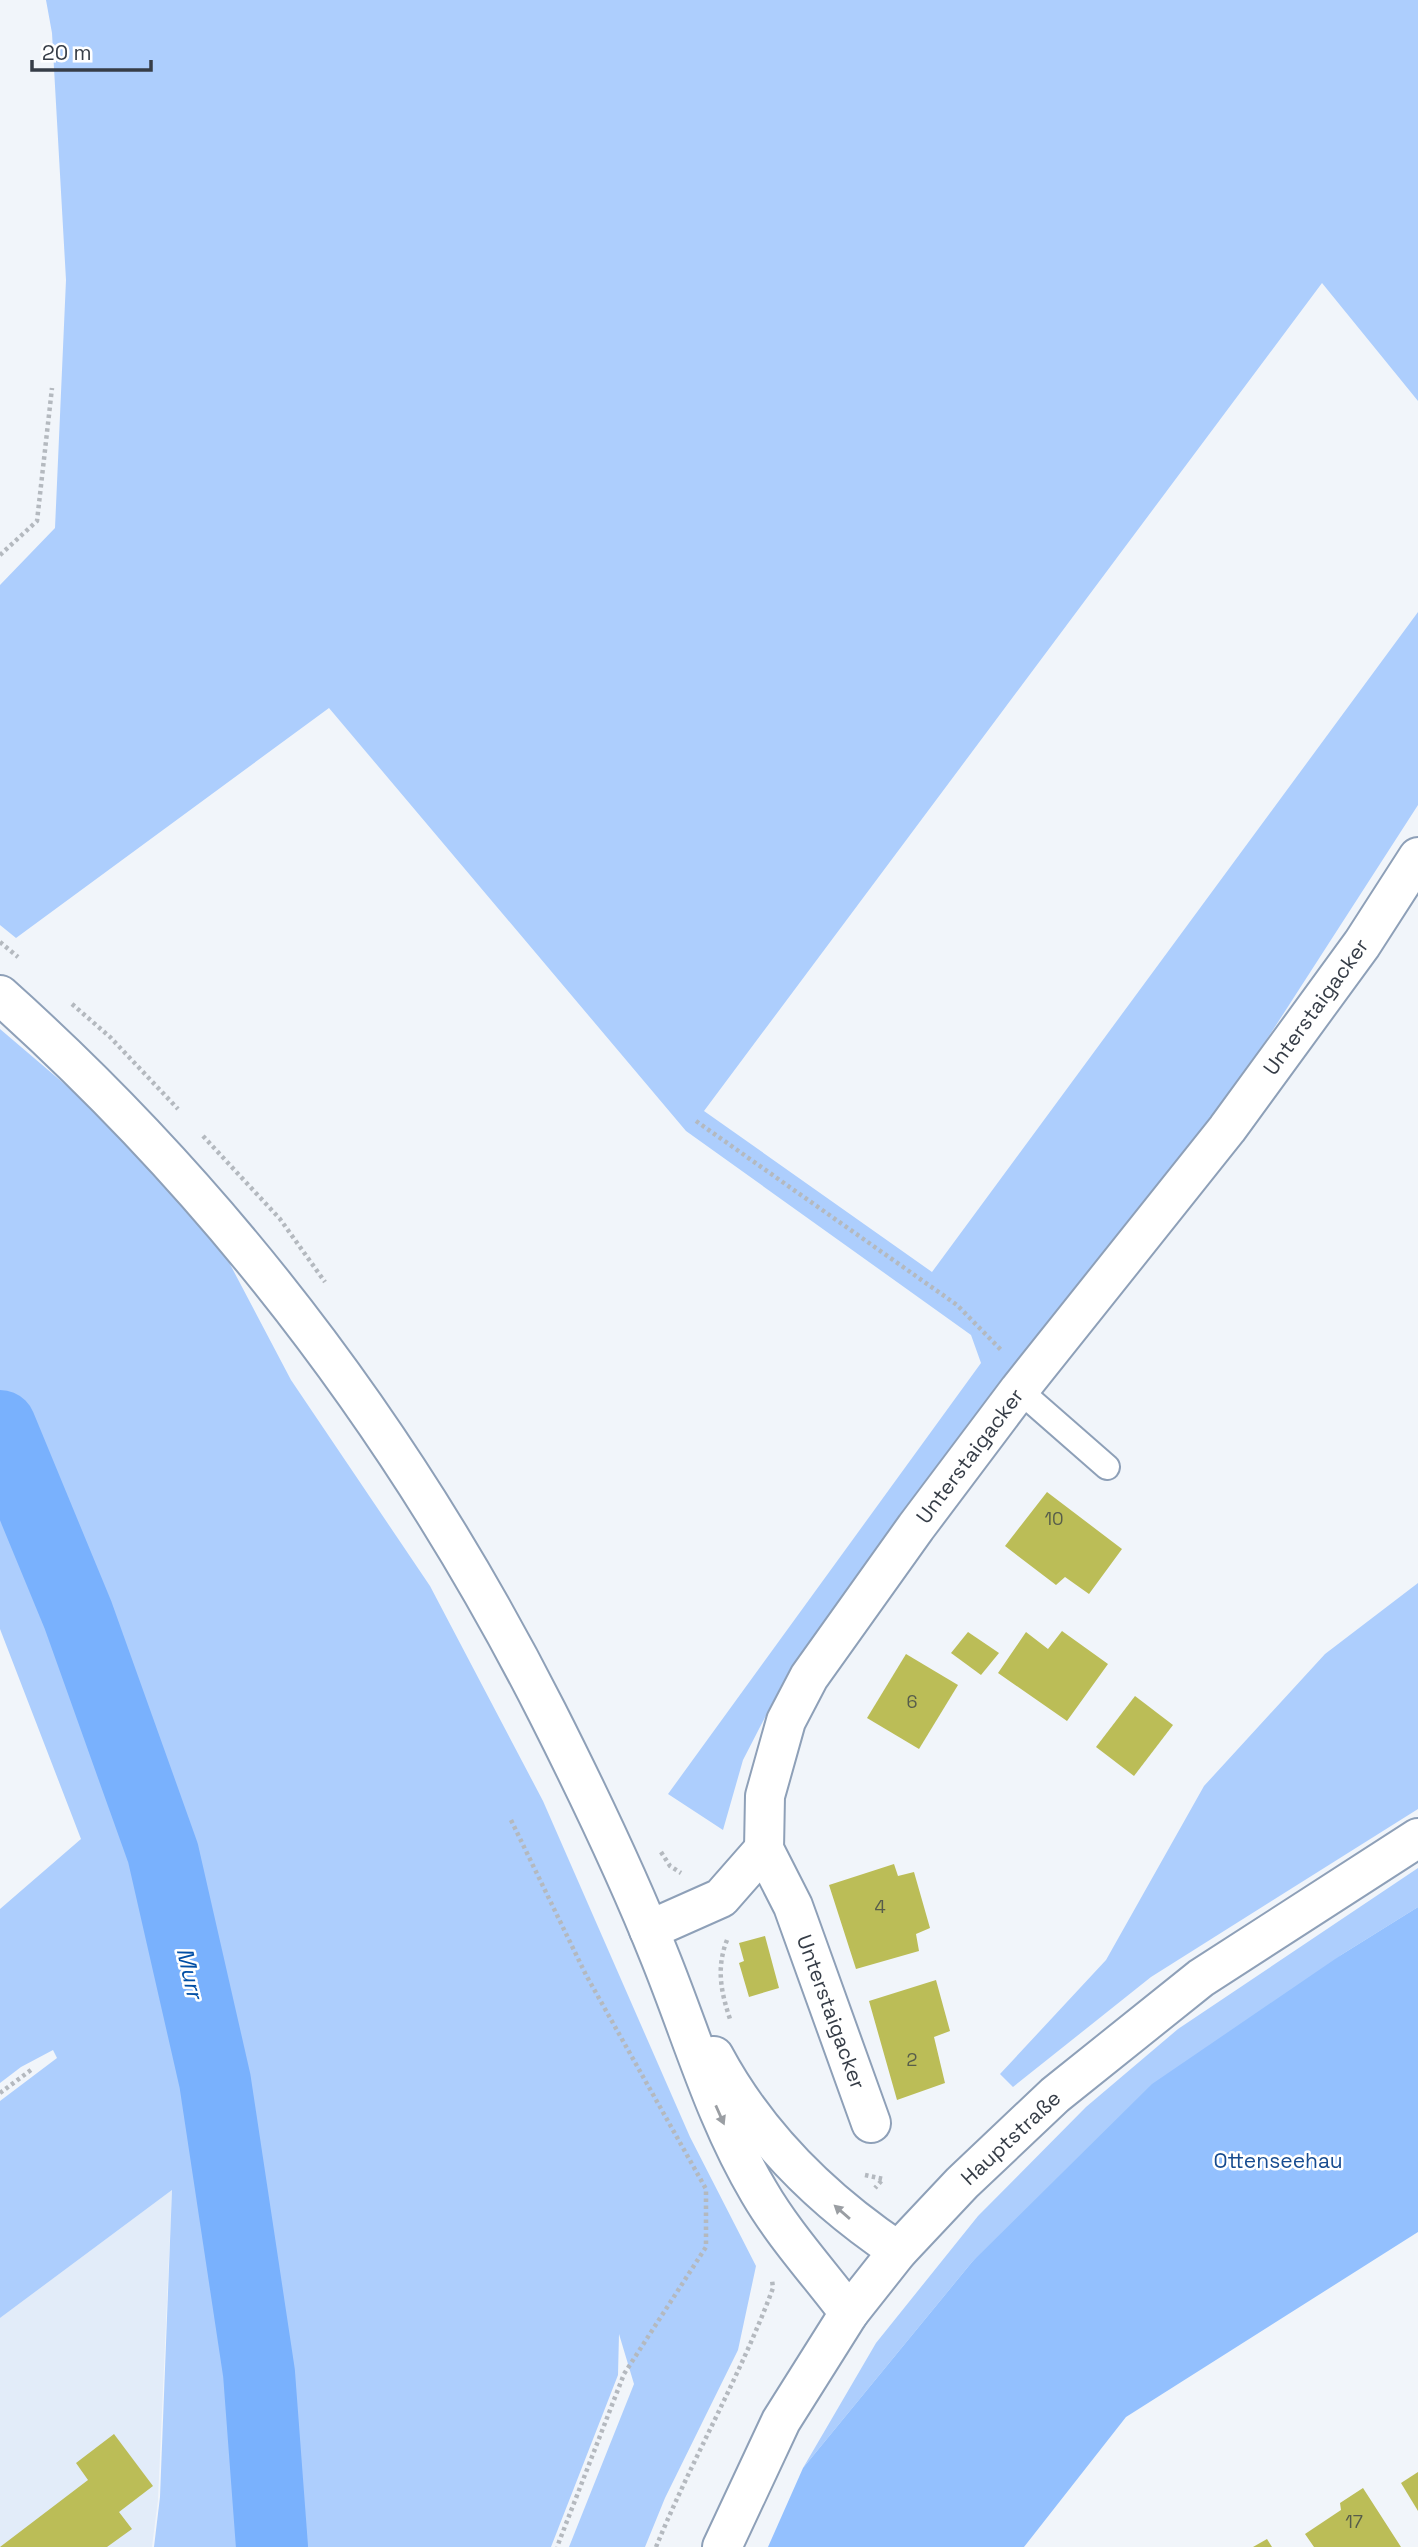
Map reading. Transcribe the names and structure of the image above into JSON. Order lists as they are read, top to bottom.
{
  "streets": {
    "street": ["Unterstaigacker", "Hauptstraße"]
  },
  "water": ["Murr"],
  "parks": ["Ottenseehau"],
  "house_numbers": [
    "10",
    "6",
    "4",
    "2",
    "17"
  ],
  "scale_bar": "20 m"
}
